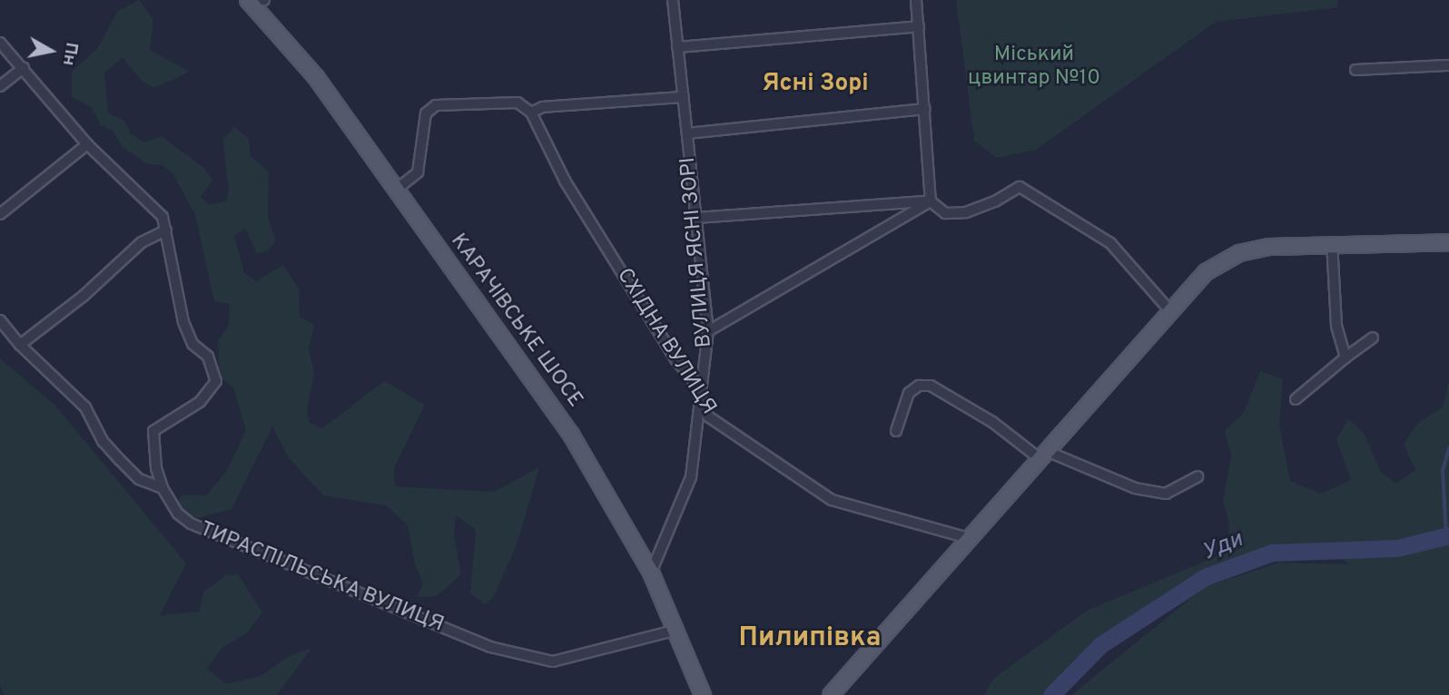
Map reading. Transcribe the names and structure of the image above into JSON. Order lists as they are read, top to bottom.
{
  "streets": {
    "main road": ["КАРАЧІВСЬКЕ ШОСЕ"],
    "street": ["ВУЛИЦЯ ЯСНІ ЗОРІ", "СХІДНА ВУЛИЦЯ", "ТИРАСПІЛЬСЬКА ВУЛИЦЯ"]
  },
  "crossings": [
    ["ВУЛИЦЯ ЯСНІ ЗОРІ", "КАРАЧІВСЬКЕ ШОСЕ"],
    ["ВУЛИЦЯ ЯСНІ ЗОРІ", "СХІДНА ВУЛИЦЯ"],
    ["КАРАЧІВСЬКЕ ШОСЕ", "ТИРАСПІЛЬСЬКА ВУЛИЦЯ"]
  ],
  "districts": ["Ясні Зорі", "Пилипівка"],
  "water": ["Уди"],
  "parks": ["Міський цвинтар №10"],
  "north": "right"
}
